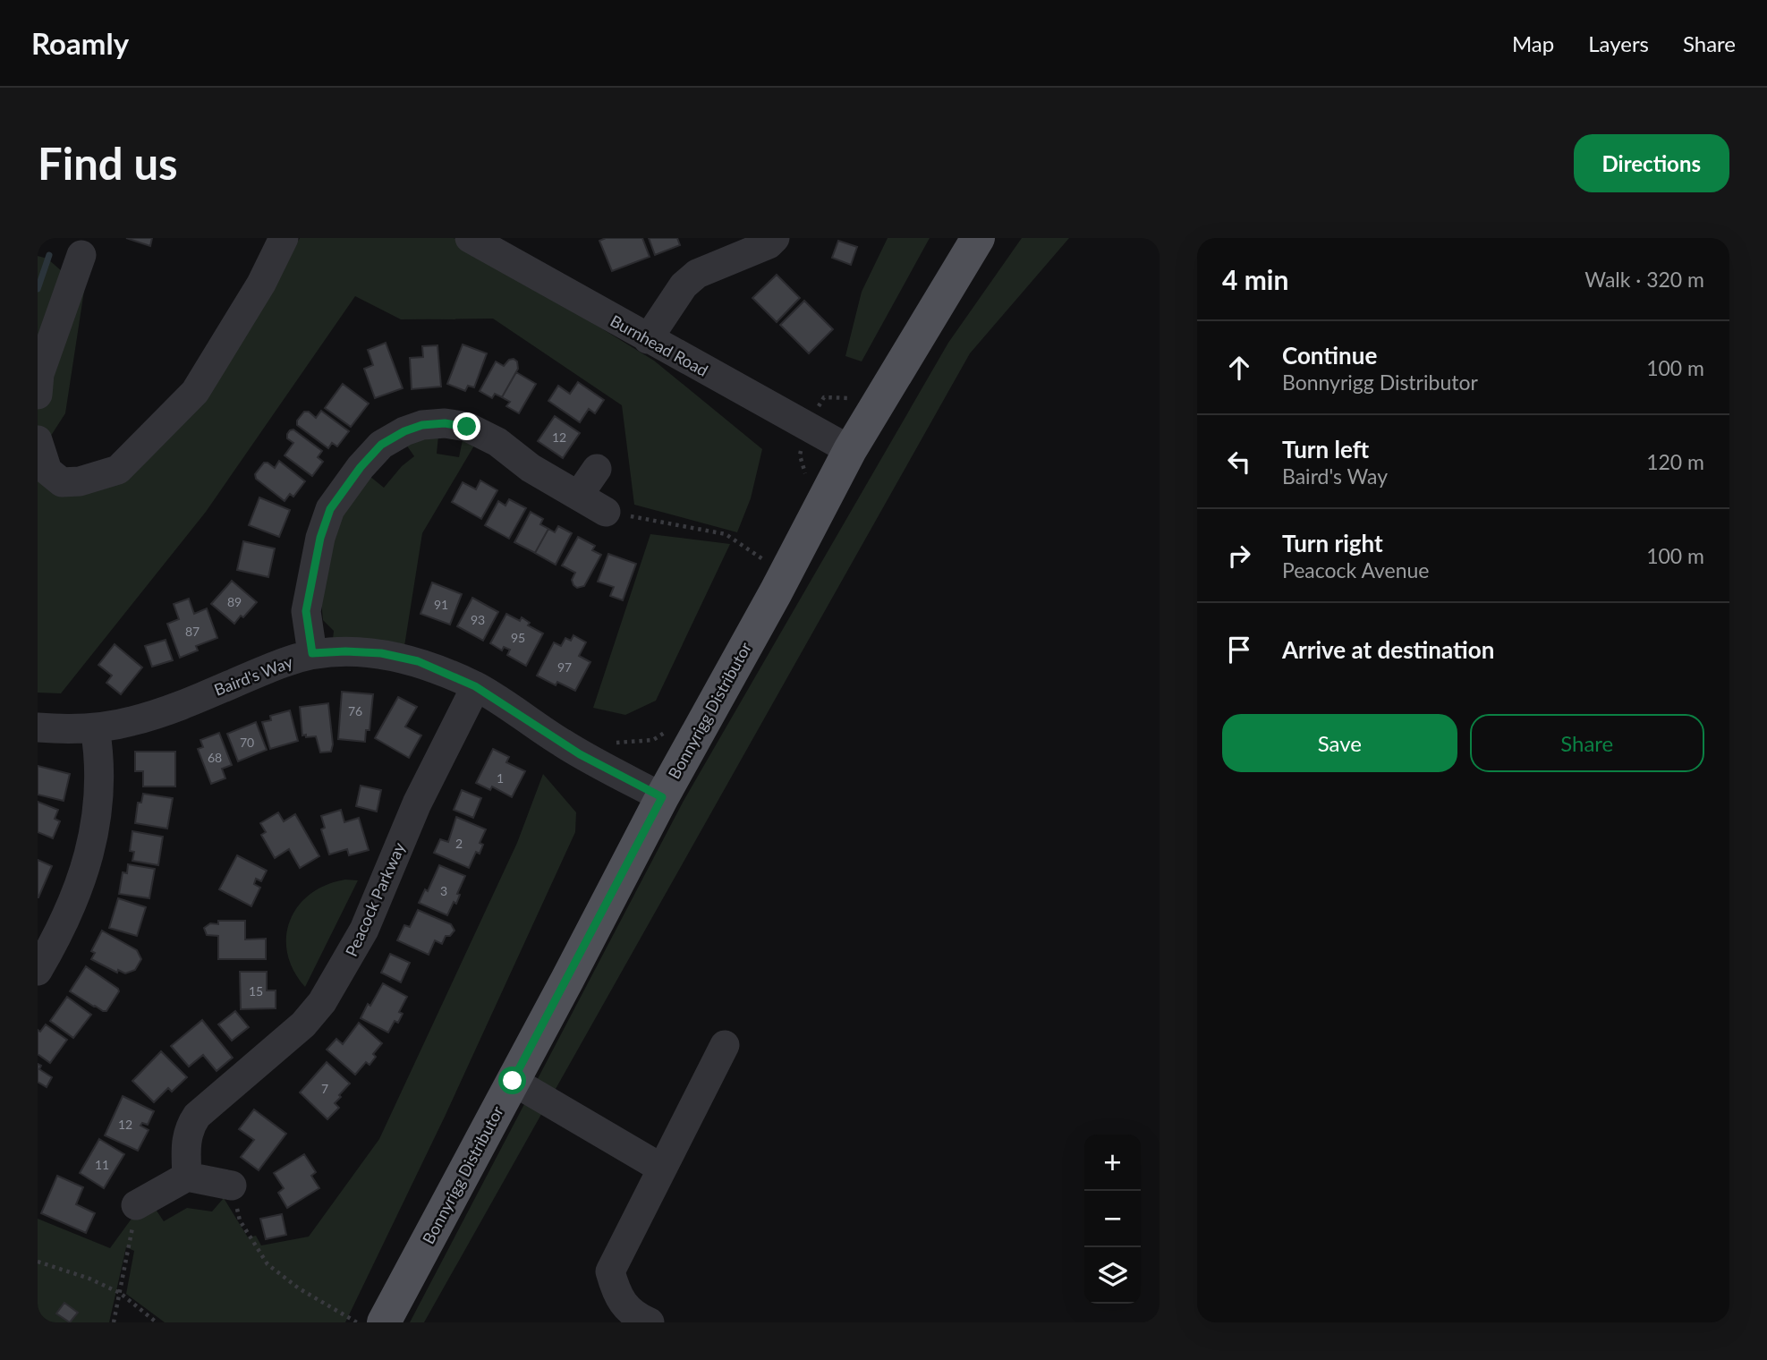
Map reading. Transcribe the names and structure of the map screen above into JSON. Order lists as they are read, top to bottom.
{
  "streets": {
    "main road": ["Bonnyrigg Distributor"],
    "street": ["Burnhead Road", "Baird's Way", "Peacock Parkway"]
  },
  "crossings": [
    ["Burnhead Road", "Bonnyrigg Distributor"],
    ["Baird's Way", "Bonnyrigg Distributor"],
    ["Baird's Way", "Peacock Parkway"]
  ],
  "house_numbers": [
    "12",
    "89",
    "91",
    "93",
    "87",
    "95",
    "97",
    "76",
    "70",
    "68",
    "1",
    "2",
    "3",
    "15",
    "7",
    "12",
    "11"
  ],
  "page": {
    "header": "Roamly",
    "nav": ["Map", "Layers", "Share"],
    "buttons": [
      "Directions",
      ["Save", "Share"]
    ],
    "title": "Find us",
    "heading": ["4 min", "Walk · 320 m"],
    "list": [
      ["Continue", "Bonnyrigg Distributor", "100 m"],
      ["Turn left", "Baird's Way", "120 m"],
      ["Turn right", "Peacock Avenue", "100 m"],
      "Arrive at destination"
    ],
    "map_buttons": ["+", "−"]
  }
}
